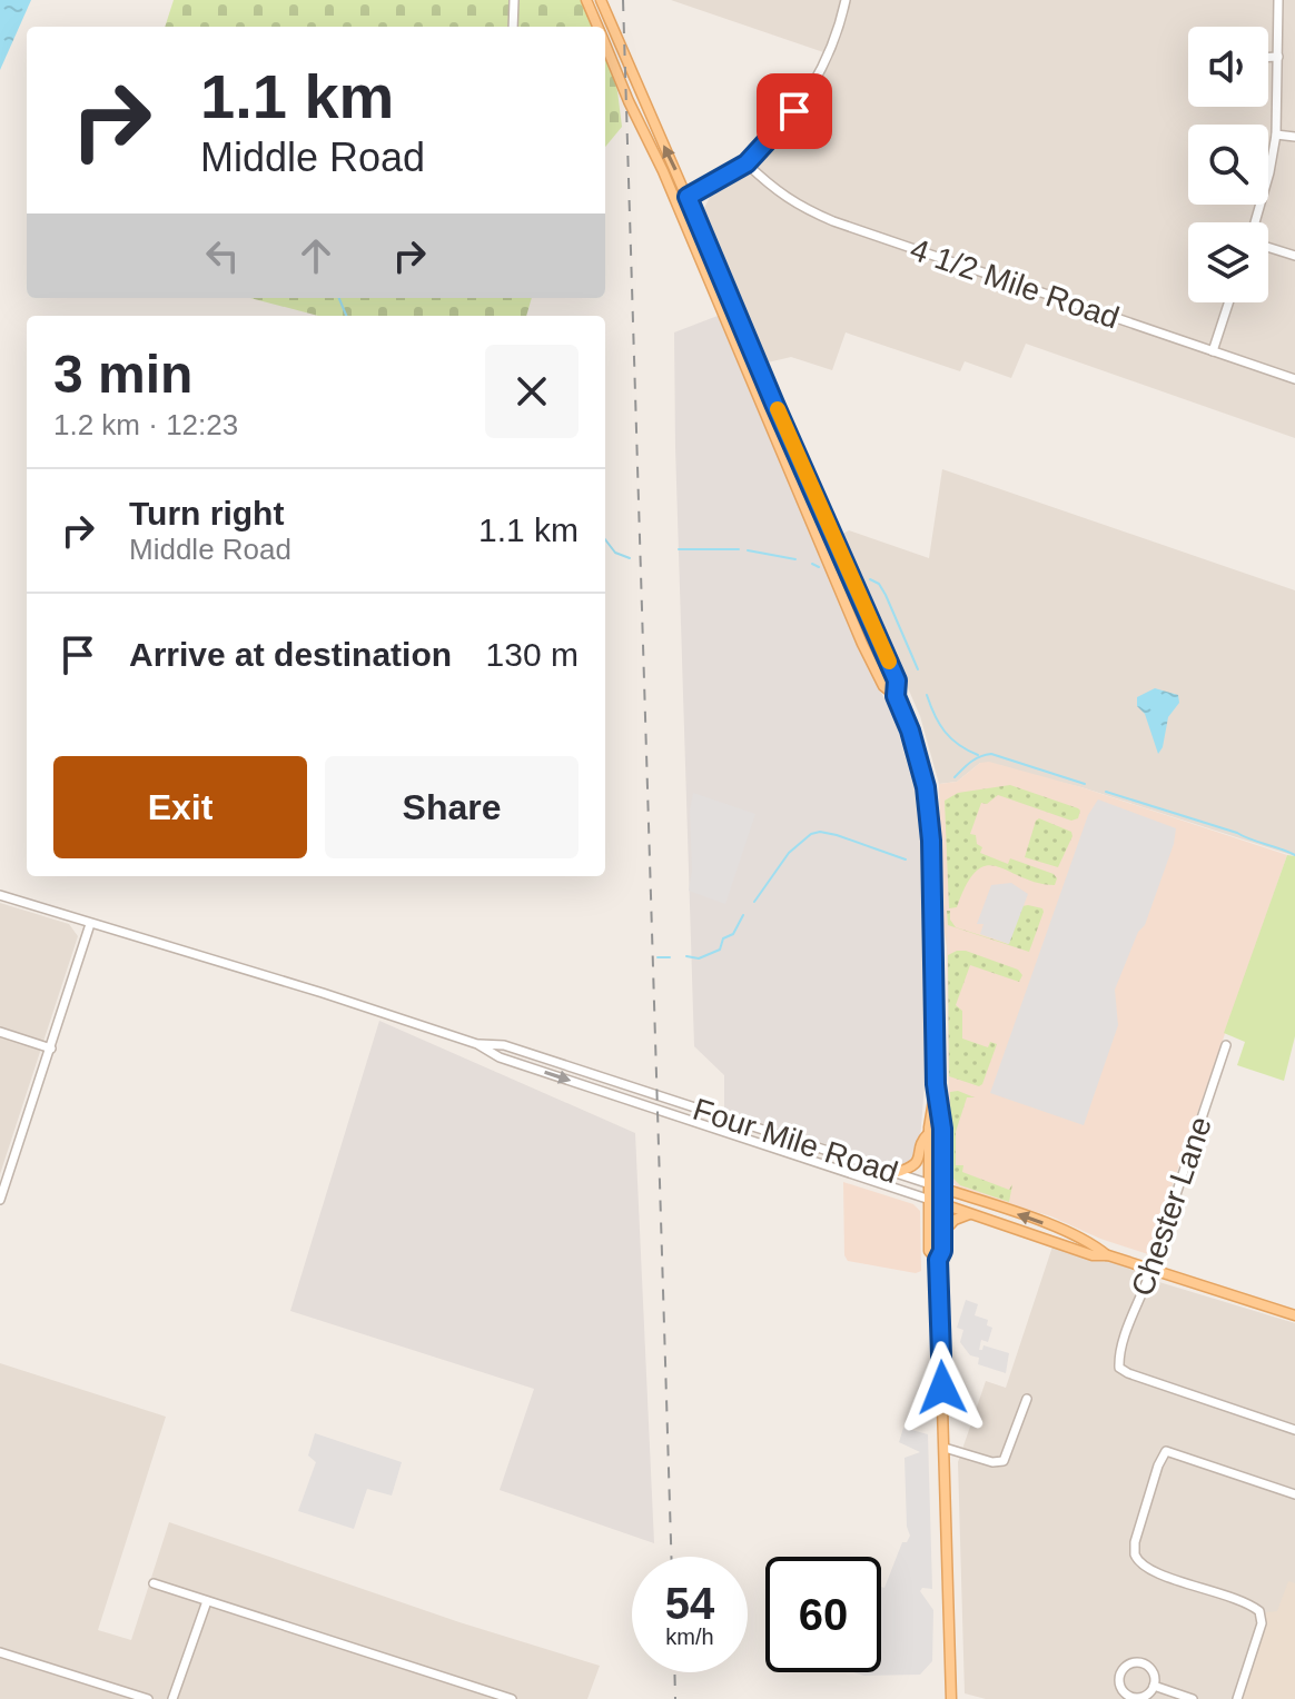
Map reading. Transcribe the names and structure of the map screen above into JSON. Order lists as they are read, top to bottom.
{
  "streets": {
    "main road": ["Four Mile Road"],
    "street": ["4 1/2 Mile Road", "Chester Lane"]
  },
  "crossings": [
    ["Four Mile Road", "Chester Lane"]
  ],
  "page": {
    "turn": ["1.1 km", "Middle Road"],
    "heading": ["3 min", "1.2 km · 12:23"],
    "list": [
      {
        "name": "Turn right",
        "note": "Middle Road",
        "value": "1.1 km"
      },
      {
        "name": "Arrive at destination",
        "value": "130 m"
      }
    ],
    "buttons": ["Exit", "Share"],
    "speed": "54 km/h",
    "limit": "60"
  }
}
